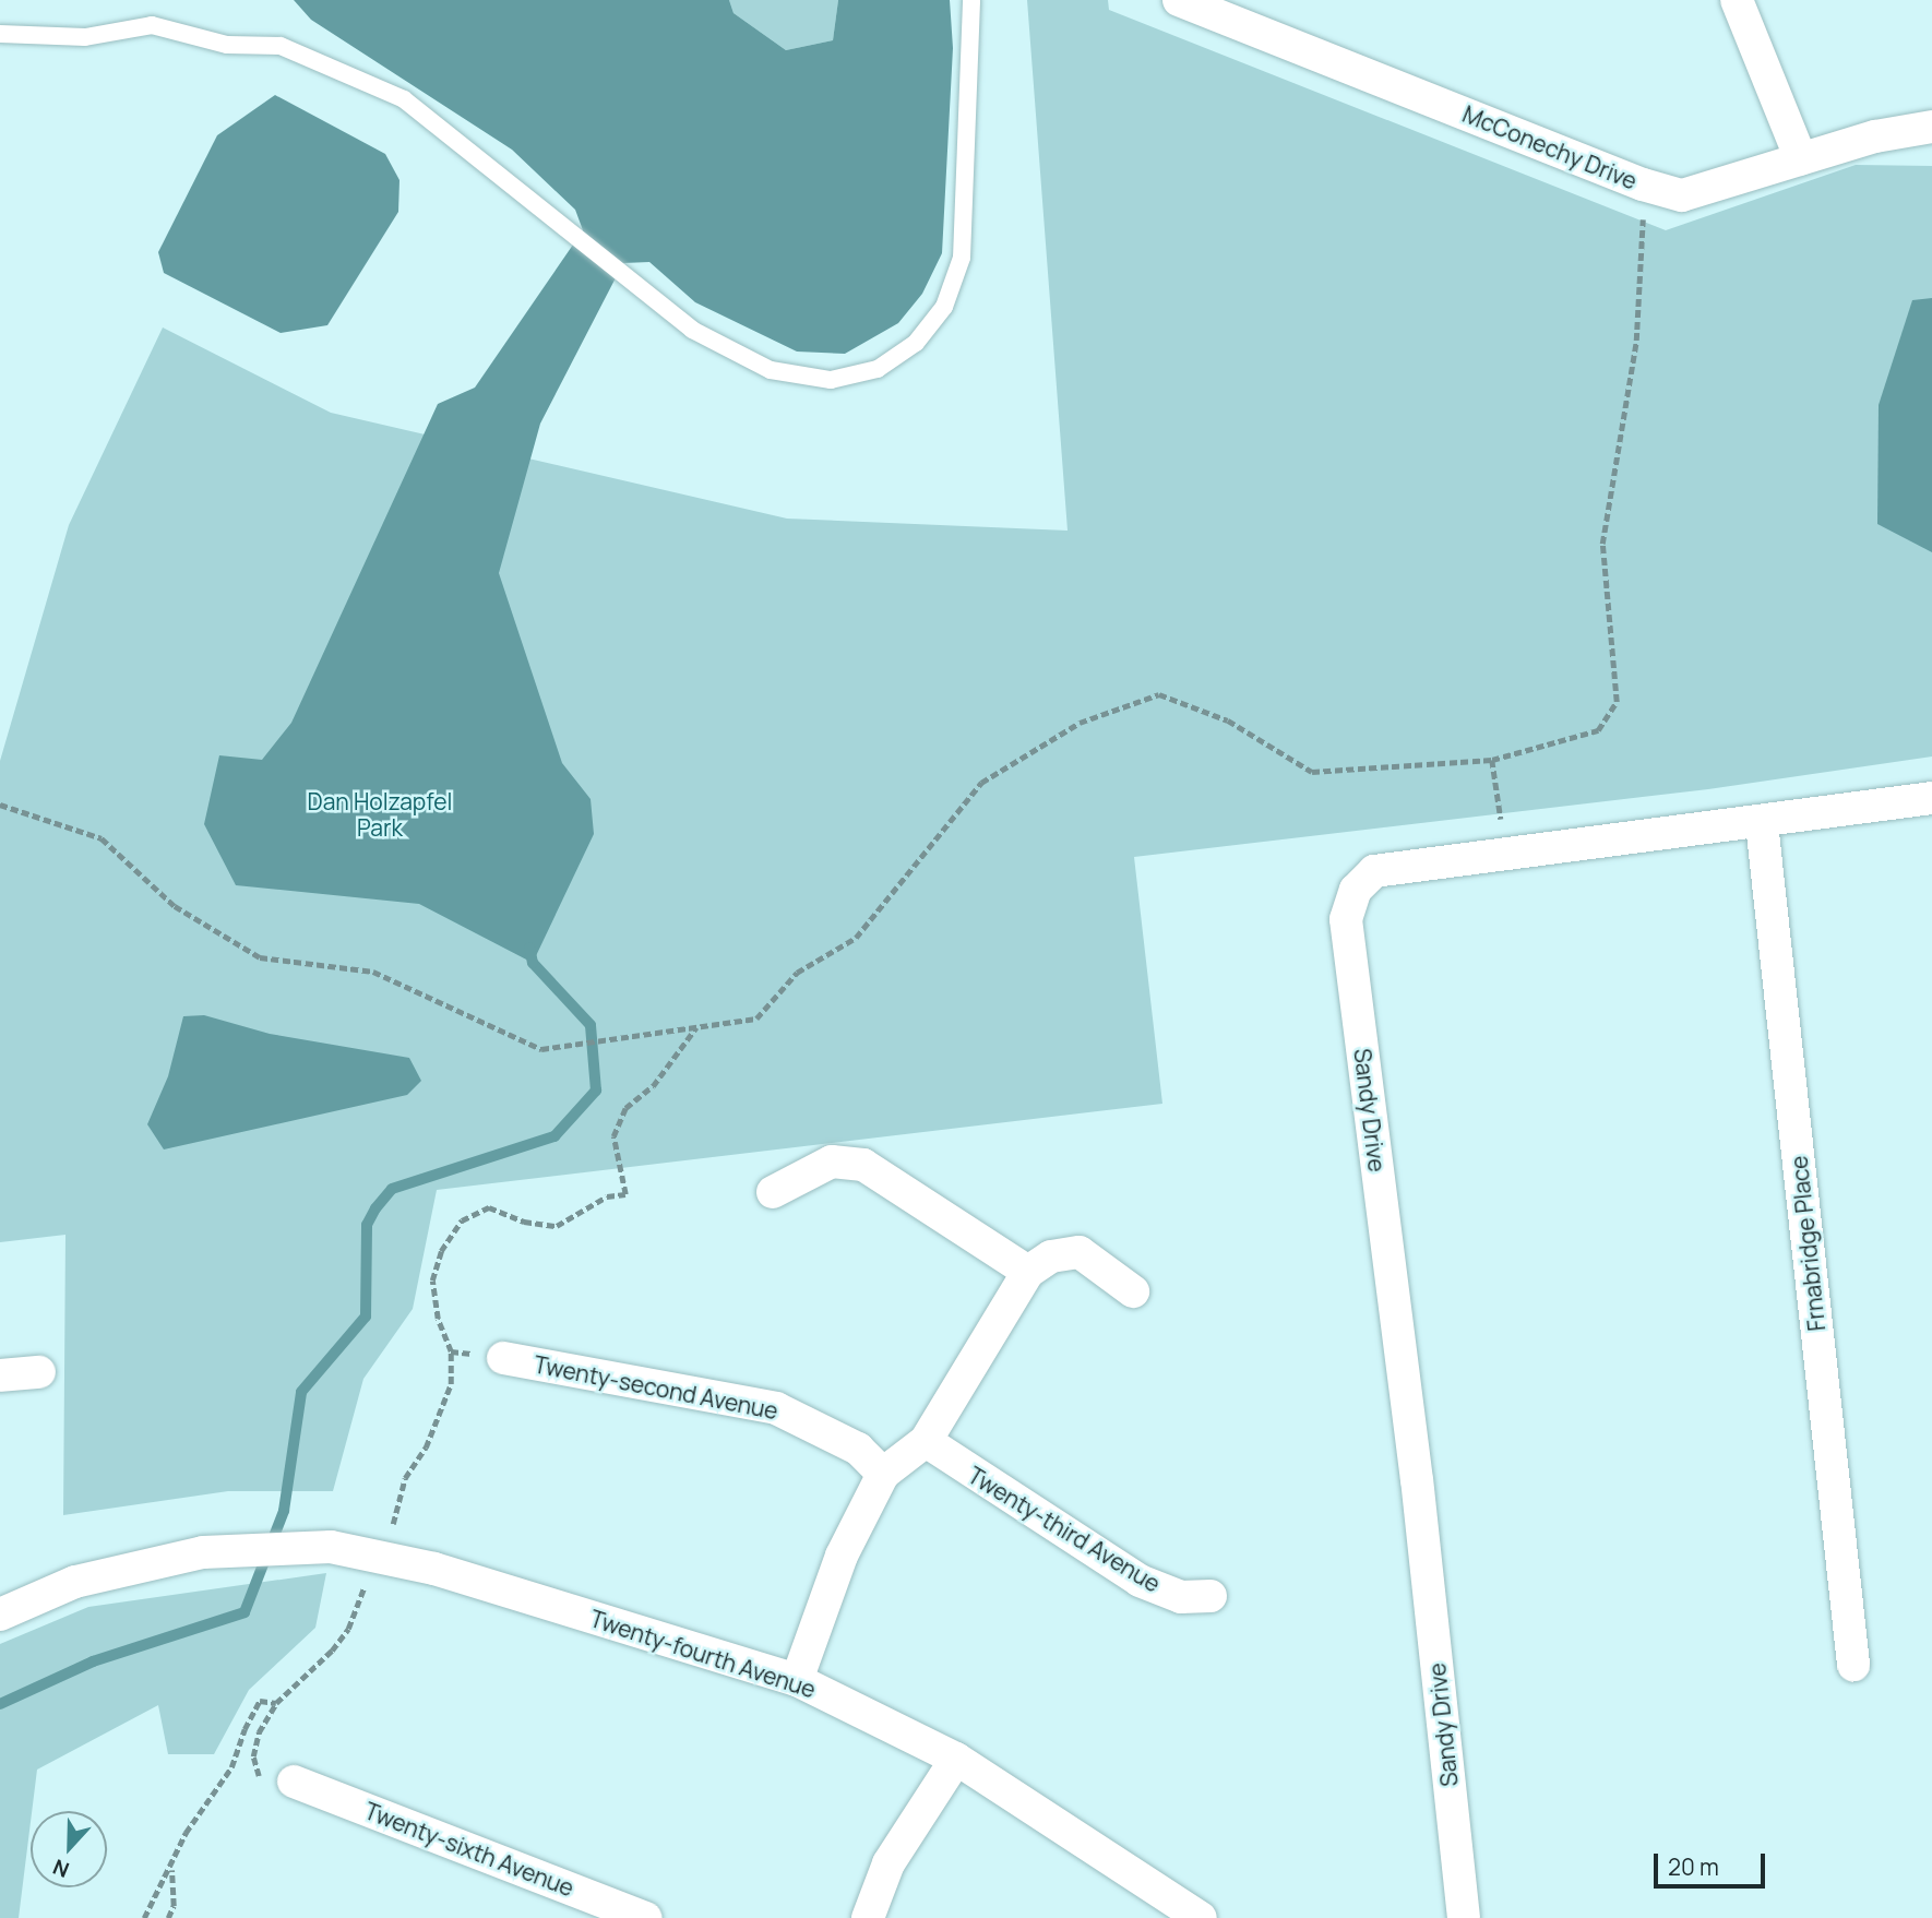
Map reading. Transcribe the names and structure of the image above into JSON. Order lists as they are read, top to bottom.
{
  "streets": {
    "street": [
      "McConechy Drive",
      "Sandy Drive",
      "Frnabridge Place",
      "Twenty-second Avenue",
      "Twenty-third Avenue",
      "Twenty-fourth Avenue",
      "Twenty-sixth Avenue"
    ]
  },
  "crossings": [
    ["Sandy Drive", "Frnabridge Place"]
  ],
  "parks": ["Dan Holzapfel Park"],
  "scale_bar": "20 m",
  "north": "bottom"
}
